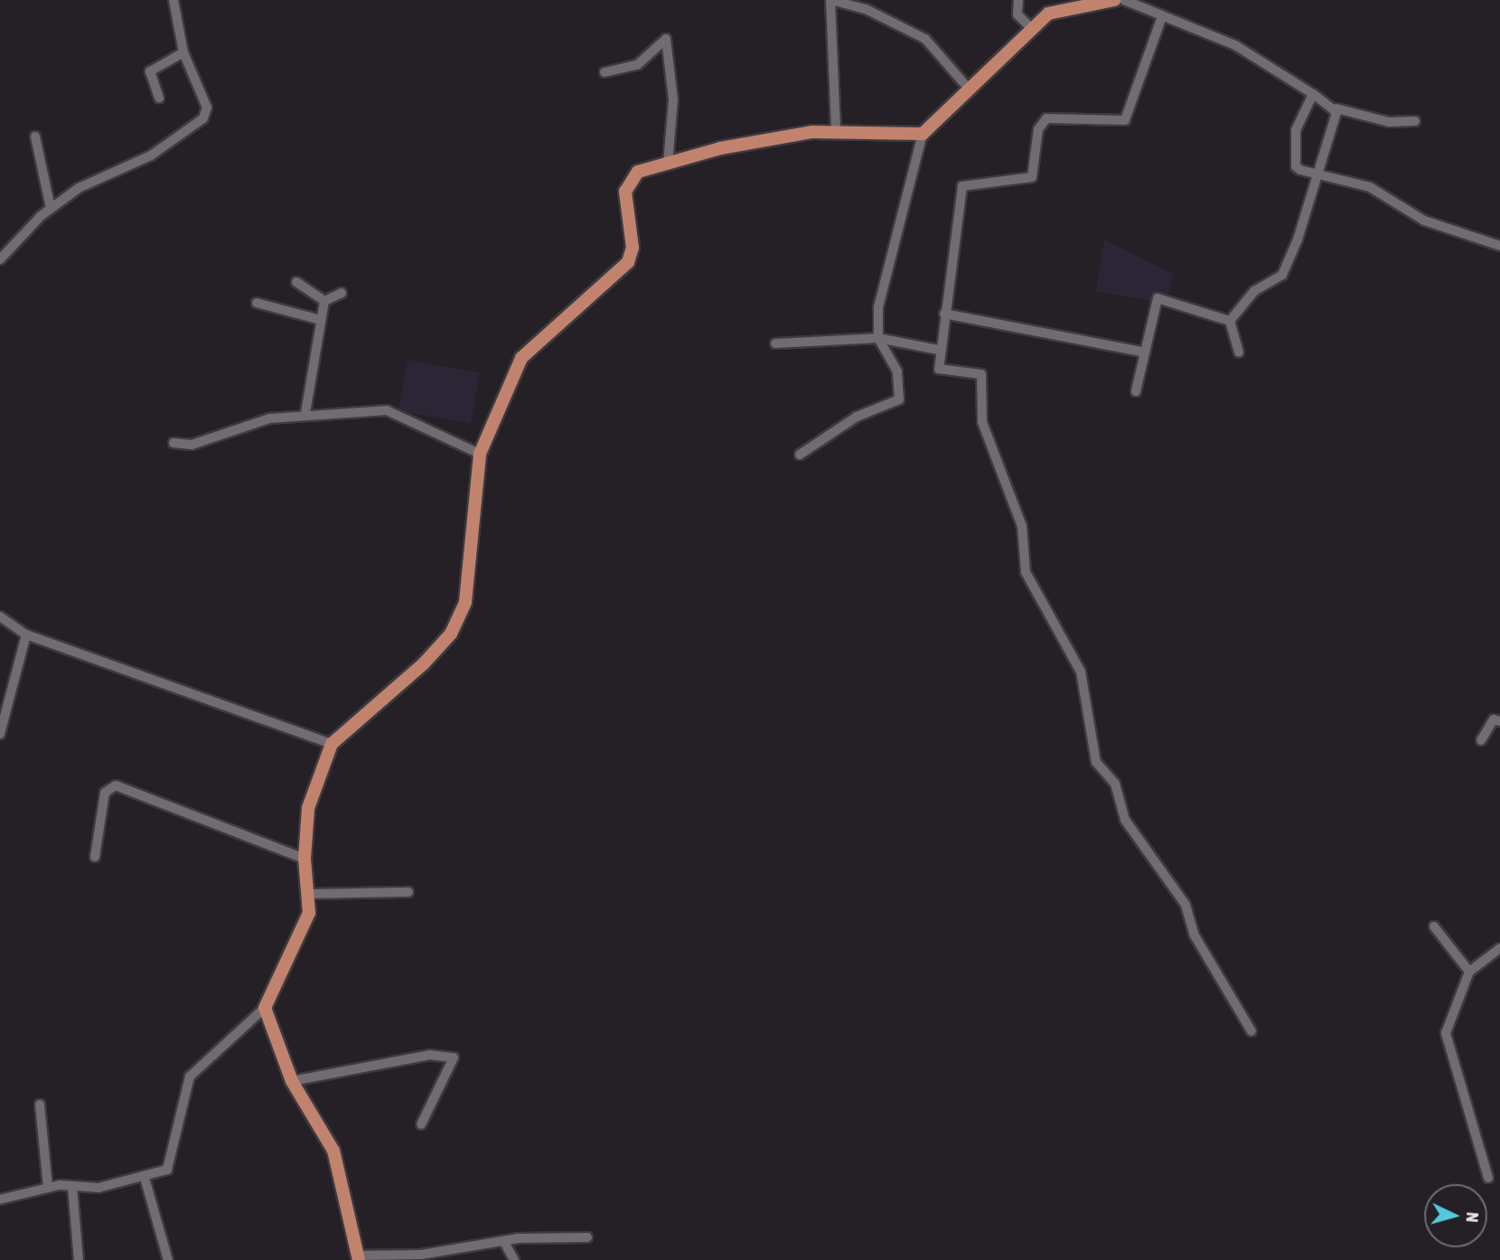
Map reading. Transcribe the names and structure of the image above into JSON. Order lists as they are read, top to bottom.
{
  "north": "right"
}
